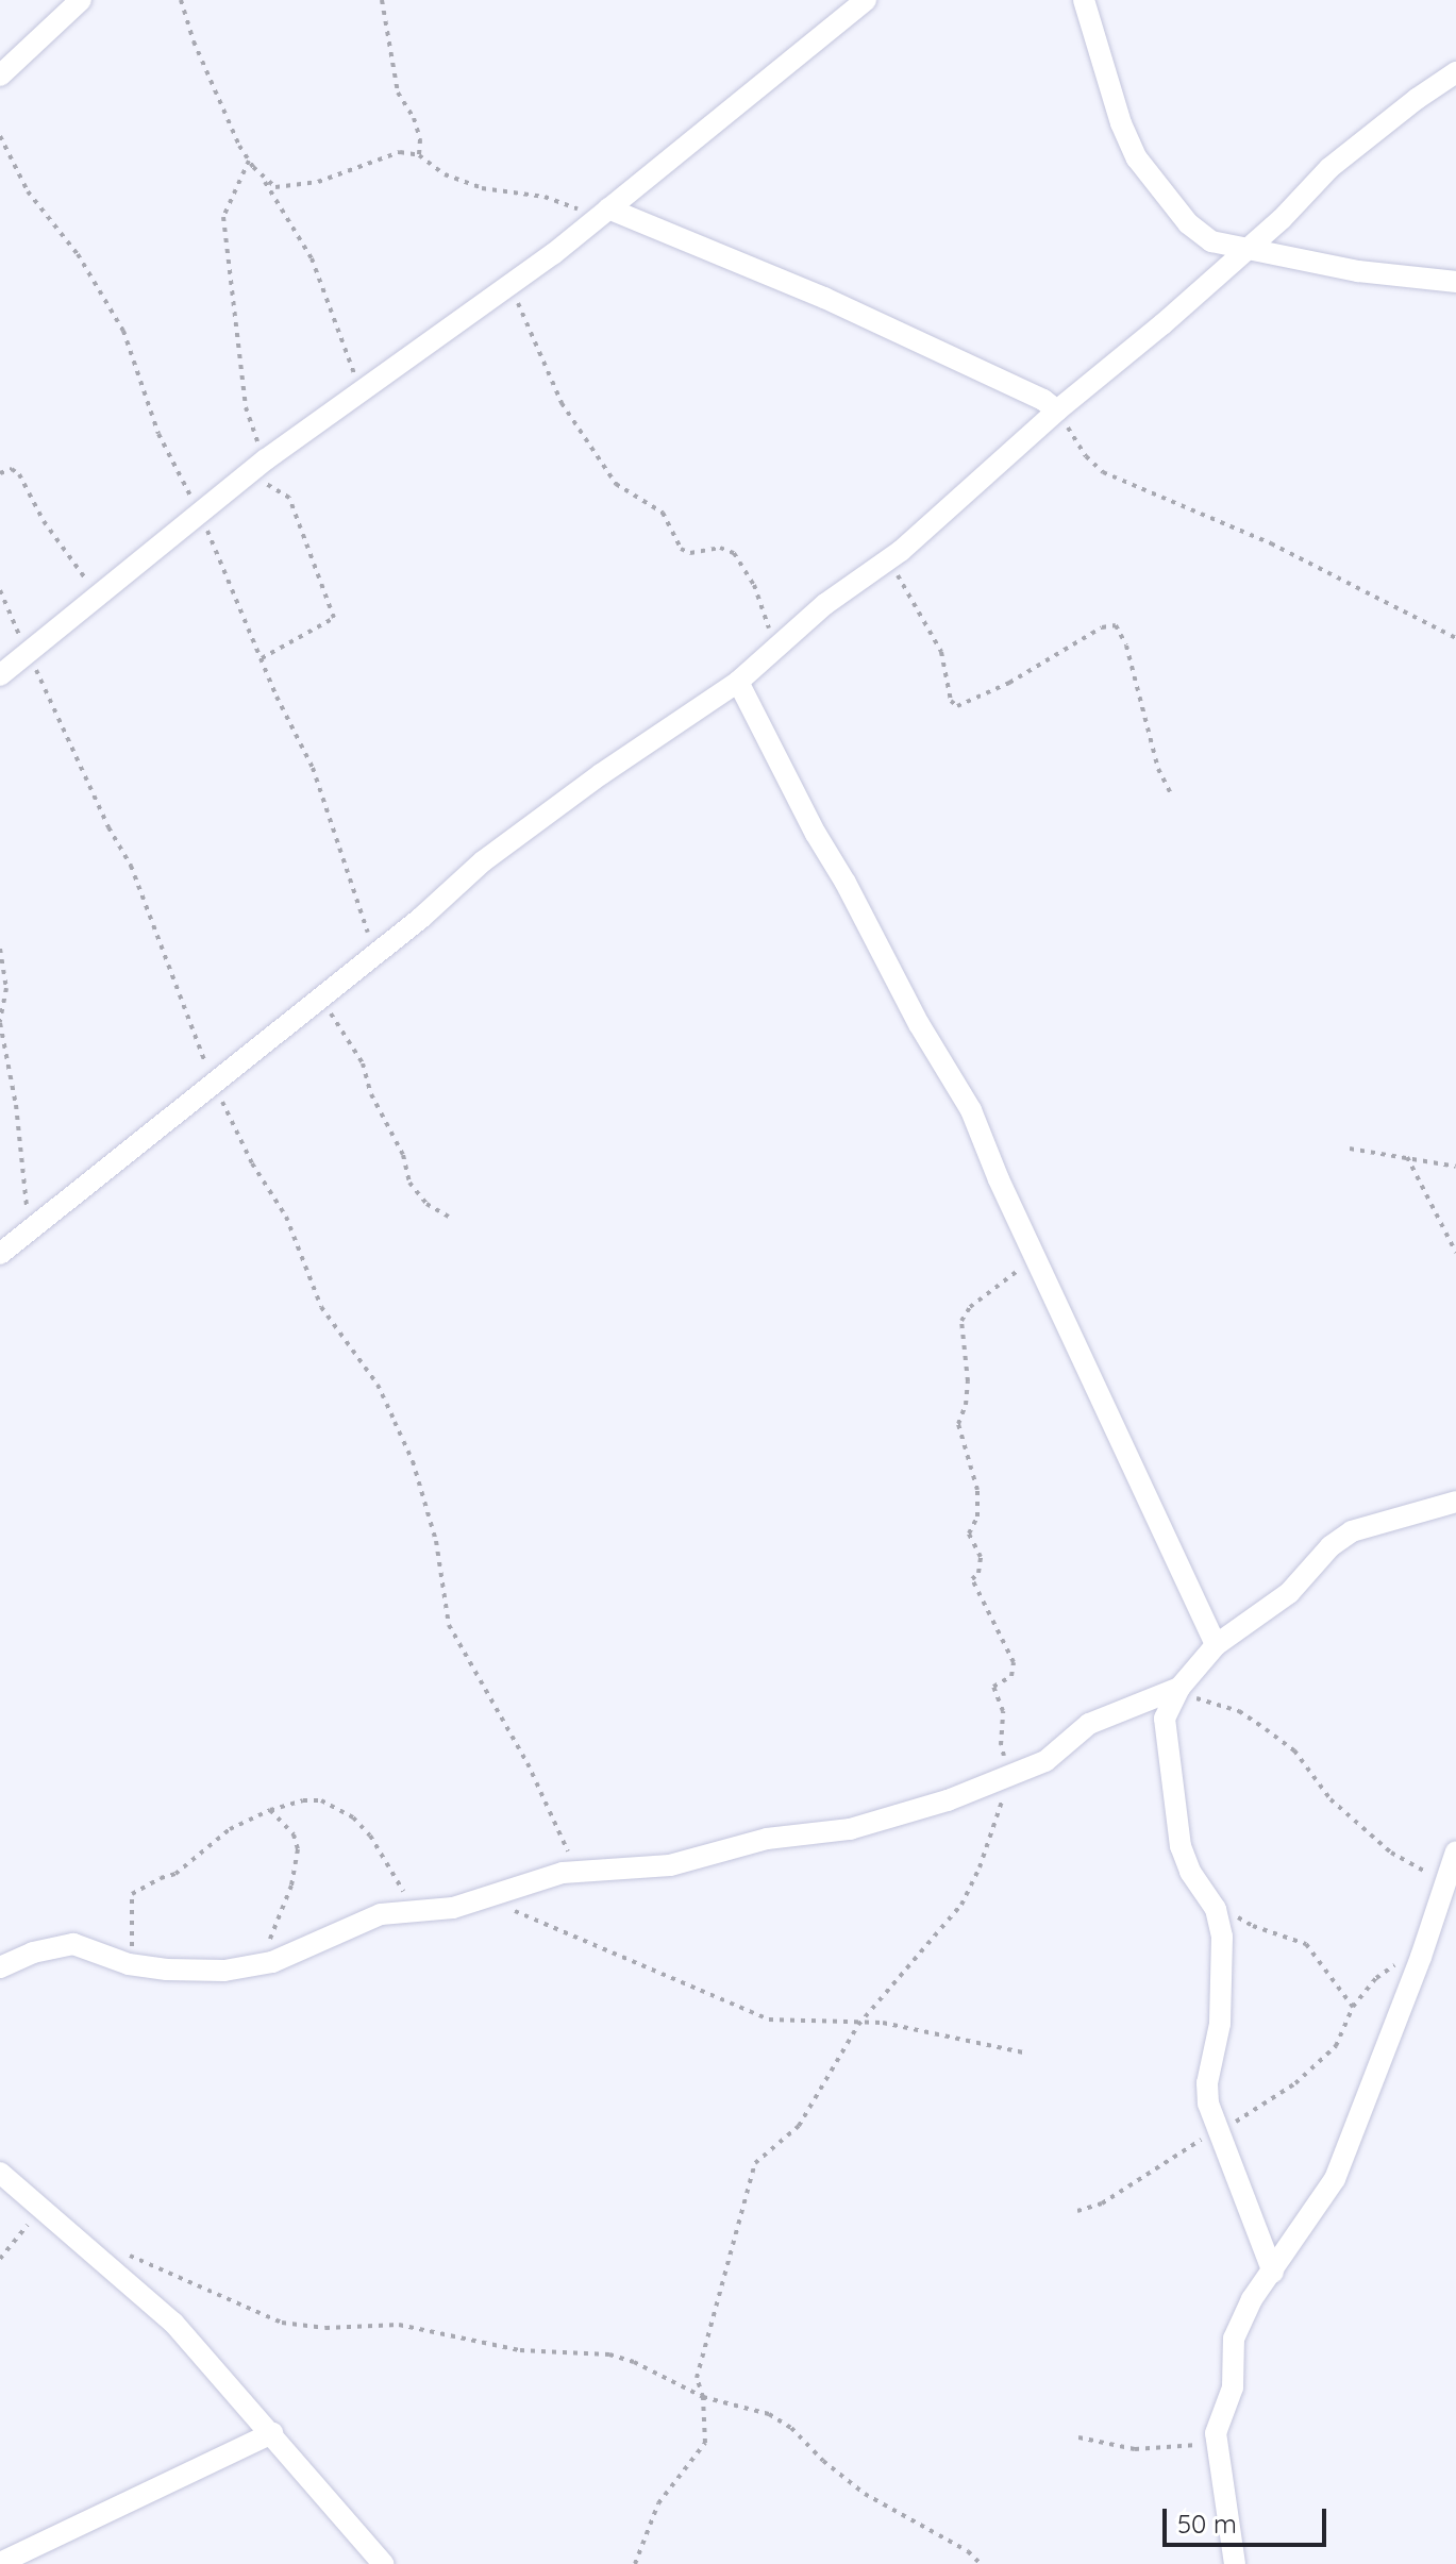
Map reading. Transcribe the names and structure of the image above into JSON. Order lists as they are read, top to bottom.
{
  "scale_bar": "50 m"
}
